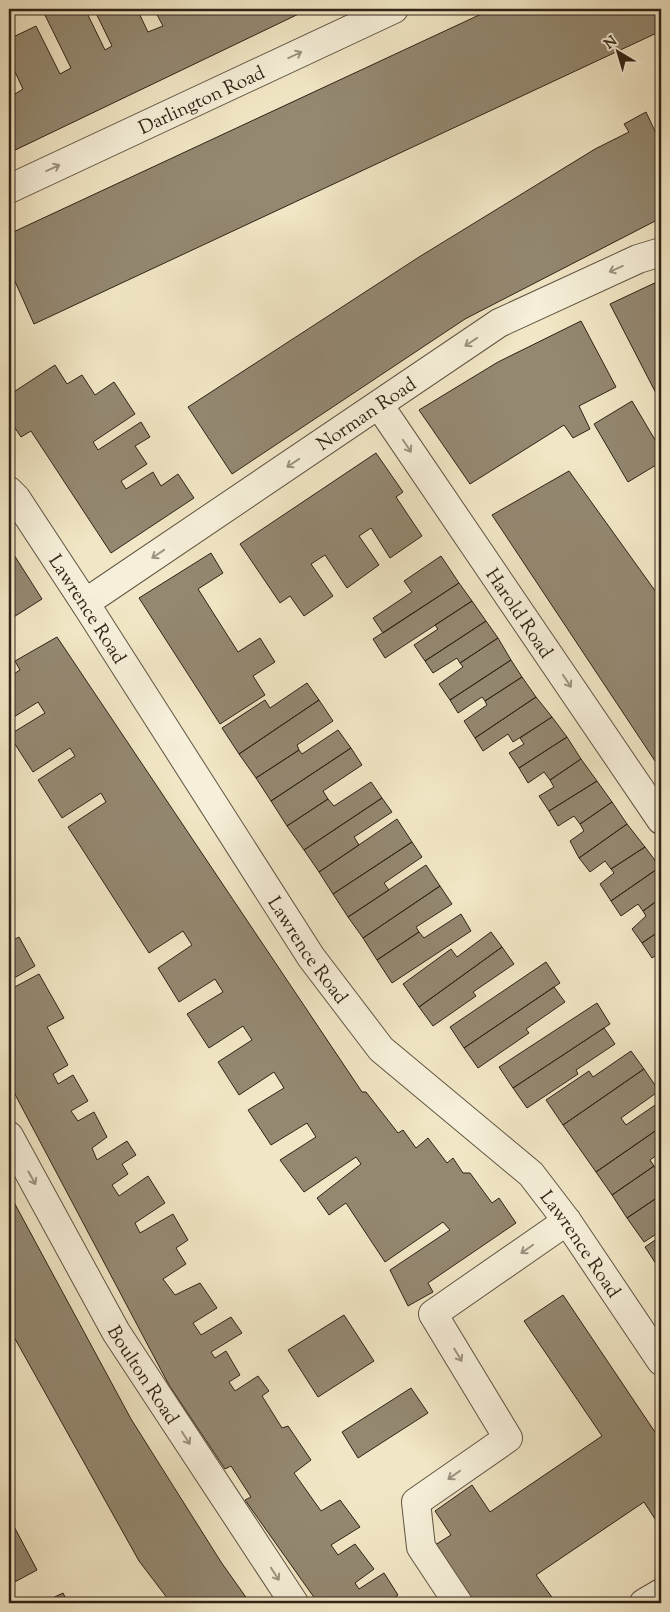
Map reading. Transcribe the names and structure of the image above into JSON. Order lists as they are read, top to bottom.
{
  "streets": {
    "street": [
      "Darlington Road",
      "Norman Road",
      "Lawrence Road",
      "Harold Road",
      "Boulton Road"
    ]
  },
  "crossings": [
    ["Norman Road", "Lawrence Road"],
    ["Norman Road", "Harold Road"]
  ],
  "one_way": [
    "Darlington Road",
    "Norman Road",
    "Harold Road",
    "Boulton Road"
  ],
  "north": "top left"
}
